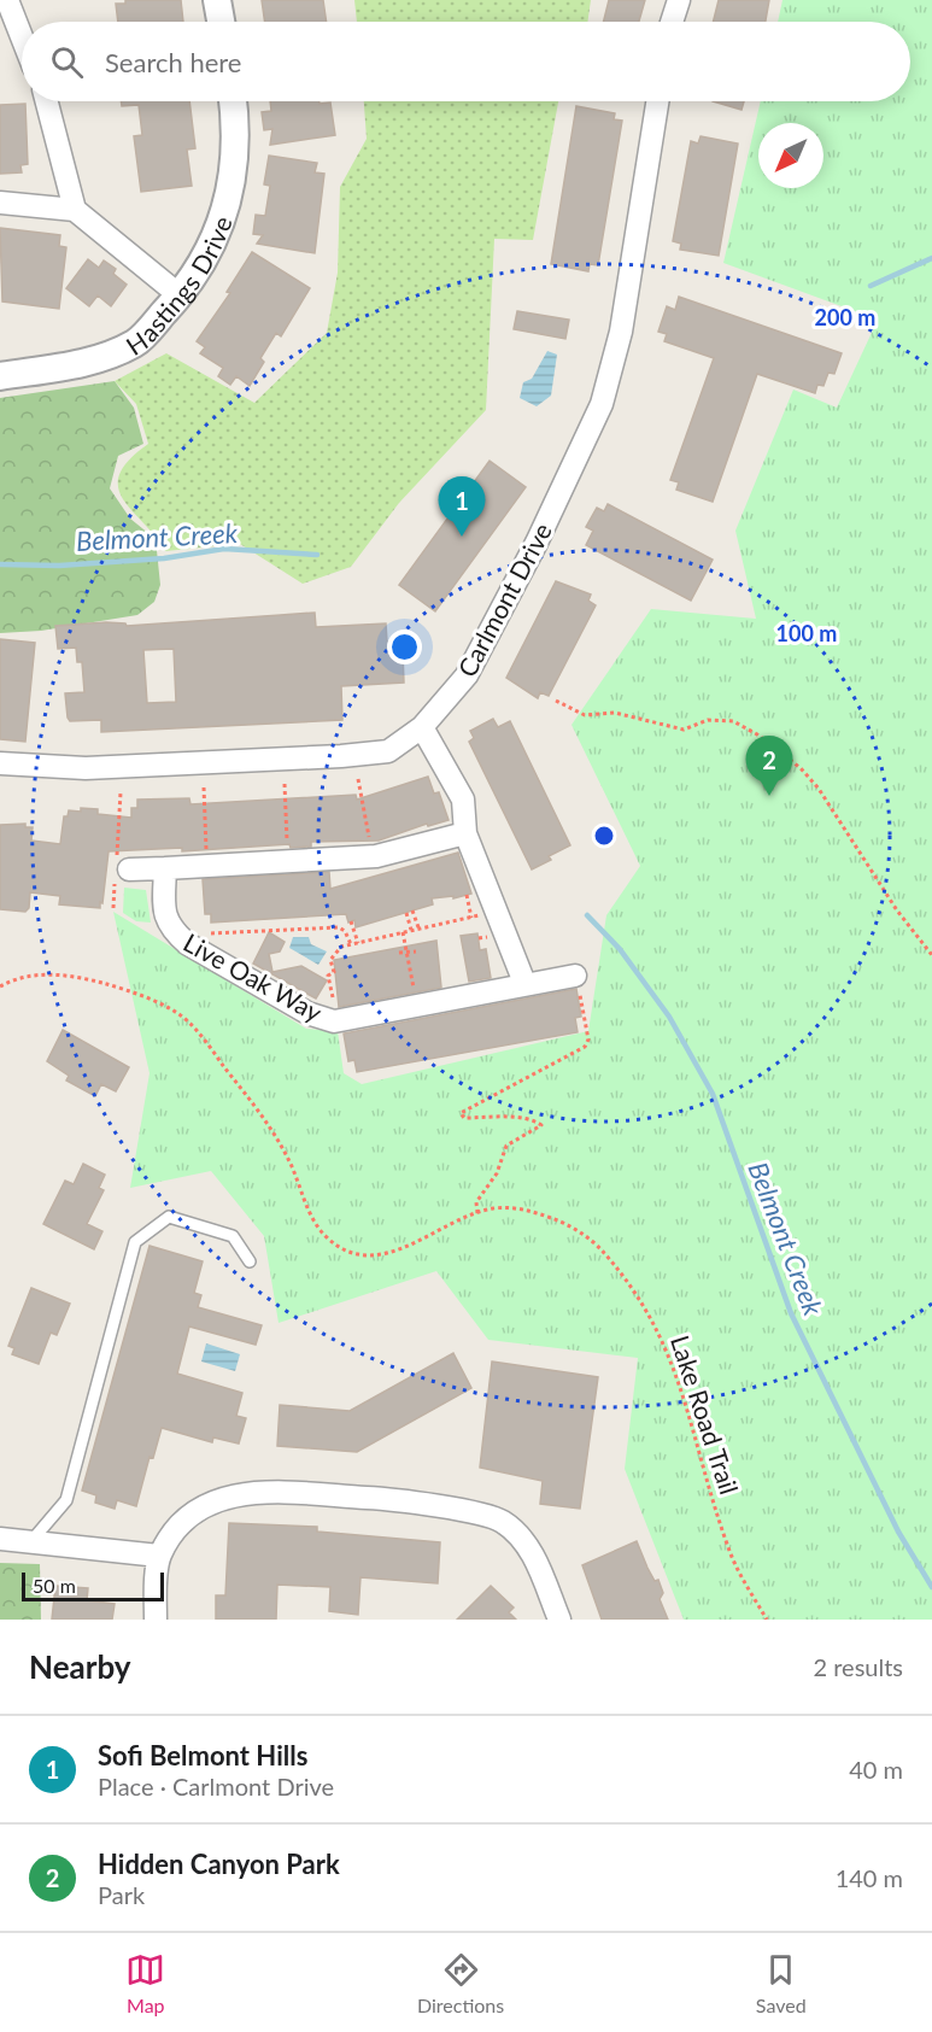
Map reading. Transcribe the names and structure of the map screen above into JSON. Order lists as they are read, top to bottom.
{
  "streets": {
    "street": ["Hastings Drive", "Carlmont Drive", "Live Oak Way"],
    "path": ["Lake Road Trail"]
  },
  "water": ["Belmont Creek"],
  "scale_bar": "50 m",
  "north": "bottom left",
  "page": {
    "search": "Search here",
    "pins": ["1", "2"],
    "scale": "50 m",
    "heading": ["Nearby", "2 results"],
    "list": [
      {
        "mark": "1",
        "name": "Sofi Belmont Hills",
        "note": "Place · Carlmont Drive",
        "value": "40 m"
      },
      {
        "mark": "2",
        "name": "Hidden Canyon Park",
        "note": "Park",
        "value": "140 m"
      }
    ],
    "nav": ["Map", "Directions", "Saved"]
  },
  "rings": ["200 m", "100 m"]
}
